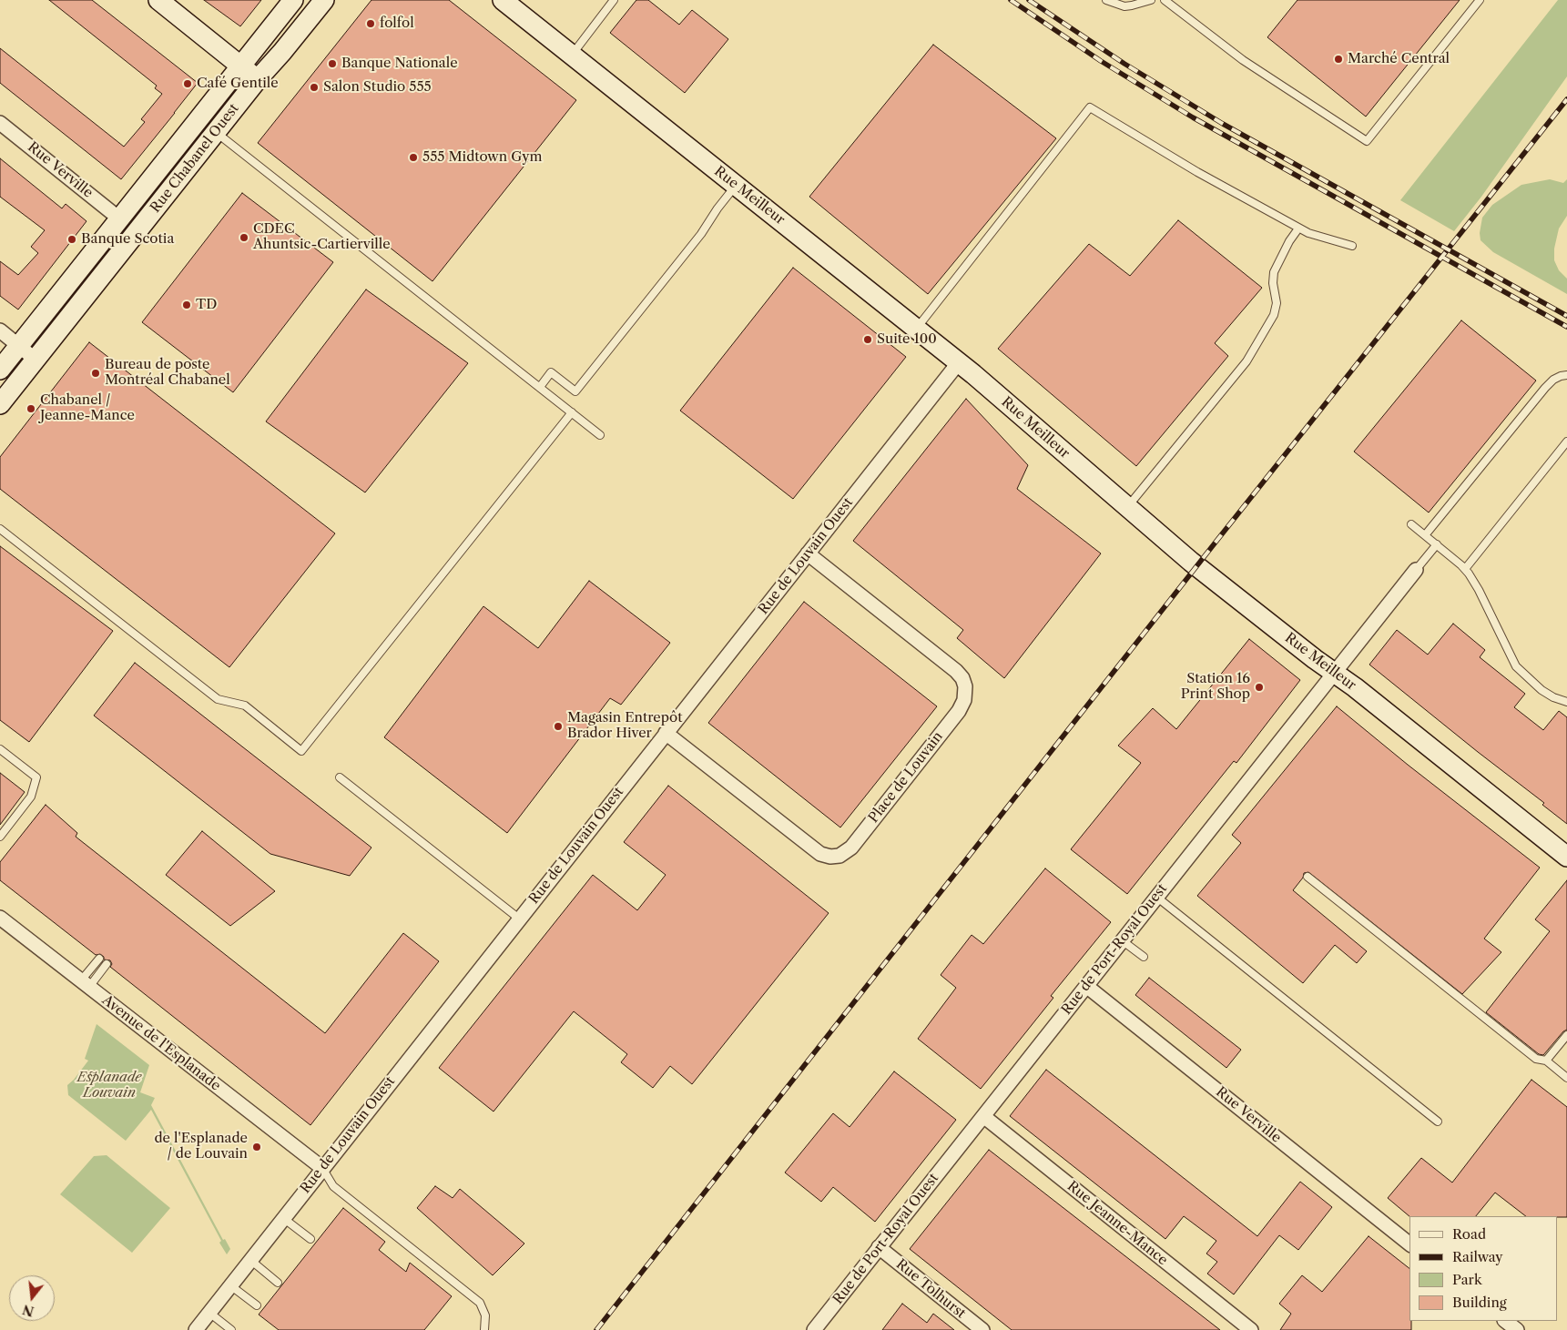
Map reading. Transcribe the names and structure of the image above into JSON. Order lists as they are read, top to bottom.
{
  "streets": {
    "street": [
      "Rue Chabanel Ouest",
      "Rue Verville",
      "Rue Meilleur",
      "Rue de Louvain Ouest",
      "Place de Louvain",
      "Rue de Port-Royal Ouest",
      "Avenue de l'Esplanade",
      "Rue Jeanne-Mance",
      "Rue Tolhurst"
    ]
  },
  "crossings": [
    ["Rue Chabanel Ouest", "Rue Verville"],
    ["Rue Verville", "Rue de Port-Royal Ouest"],
    ["Rue Meilleur", "Rue de Louvain Ouest"],
    ["Rue Meilleur", "Rue de Port-Royal Ouest"],
    ["Rue de Louvain Ouest", "Place de Louvain"],
    ["Rue de Louvain Ouest", "Avenue de l'Esplanade"],
    ["Rue de Port-Royal Ouest", "Rue Jeanne-Mance"],
    ["Rue de Port-Royal Ouest", "Rue Tolhurst"]
  ],
  "parks": ["Esplanade Louvain"],
  "places": [
    "folfol",
    "Marché Central",
    "Banque Nationale",
    "Café Gentile",
    "Salon Studio 555",
    "555 Midtown Gym",
    "CDEC Ahuntsic-Cartierville",
    "Banque Scotia",
    "TD",
    "Suite 100",
    "Bureau de poste Montréal Chabanel",
    "Chabanel / Jeanne-Mance",
    "Station 16 Print Shop",
    "Magasin Entrepôt Brador Hiver",
    "de l'Esplanade / de Louvain"
  ],
  "legend": [
    "Road",
    "Railway",
    "Park",
    "Building"
  ],
  "north": "bottom"
}
